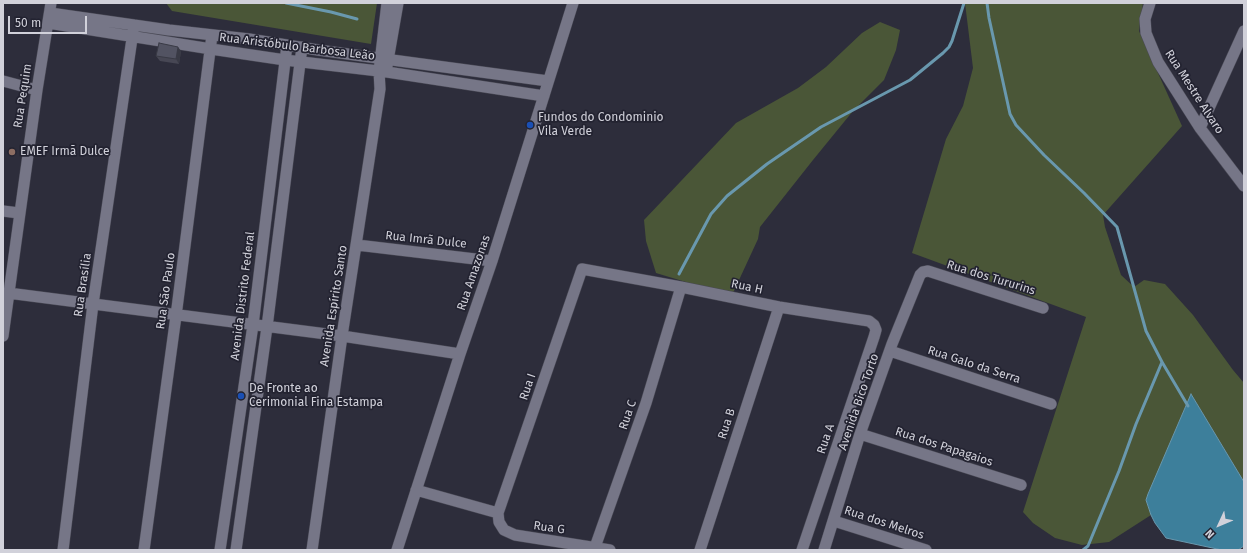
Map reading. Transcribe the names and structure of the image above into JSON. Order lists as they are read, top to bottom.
{
  "streets": {
    "street": [
      "Rua Aristóbulo Barbosa Leão",
      "Rua Mestre Alvaro",
      "Rua Pequim",
      "Rua Imrã Dulce",
      "Rua Amazonas",
      "Rua dos Tururins",
      "Rua Brasília",
      "Rua H",
      "Rua São Paulo",
      "Avenida Distrito Federal",
      "Avenida Espírito Santo",
      "Rua Galo da Serra",
      "Rua I",
      "Avenida Bico Torto",
      "Rua C",
      "Rua B",
      "Rua A",
      "Rua dos Papagaios",
      "Rua dos Melros",
      "Rua G"
    ]
  },
  "crossings": [
    ["Rua Aristóbulo Barbosa Leão", "Rua Pequim"],
    ["Rua Aristóbulo Barbosa Leão", "Rua Amazonas"],
    ["Rua Aristóbulo Barbosa Leão", "Rua Brasília"],
    ["Rua Aristóbulo Barbosa Leão", "Rua São Paulo"],
    ["Rua Aristóbulo Barbosa Leão", "Avenida Distrito Federal"],
    ["Rua Aristóbulo Barbosa Leão", "Avenida Espírito Santo"],
    ["Rua Imrã Dulce", "Rua Amazonas"],
    ["Rua Imrã Dulce", "Avenida Espírito Santo"],
    ["Rua dos Tururins", "Avenida Bico Torto"],
    ["Rua H", "Rua I"],
    ["Rua H", "Rua C"],
    ["Rua H", "Rua B"],
    ["Rua H", "Rua A"],
    ["Rua Galo da Serra", "Avenida Bico Torto"],
    ["Rua I", "Rua G"],
    ["Avenida Bico Torto", "Rua dos Papagaios"],
    ["Avenida Bico Torto", "Rua dos Melros"],
    ["Rua C", "Rua G"]
  ],
  "places": ["Fundos do Condominio Vila Verde", "EMEF Irmã Dulce", "De Fronte ao Cerimonial Fina Estampa"],
  "scale_bar": "50 m",
  "north": "bottom left"
}
